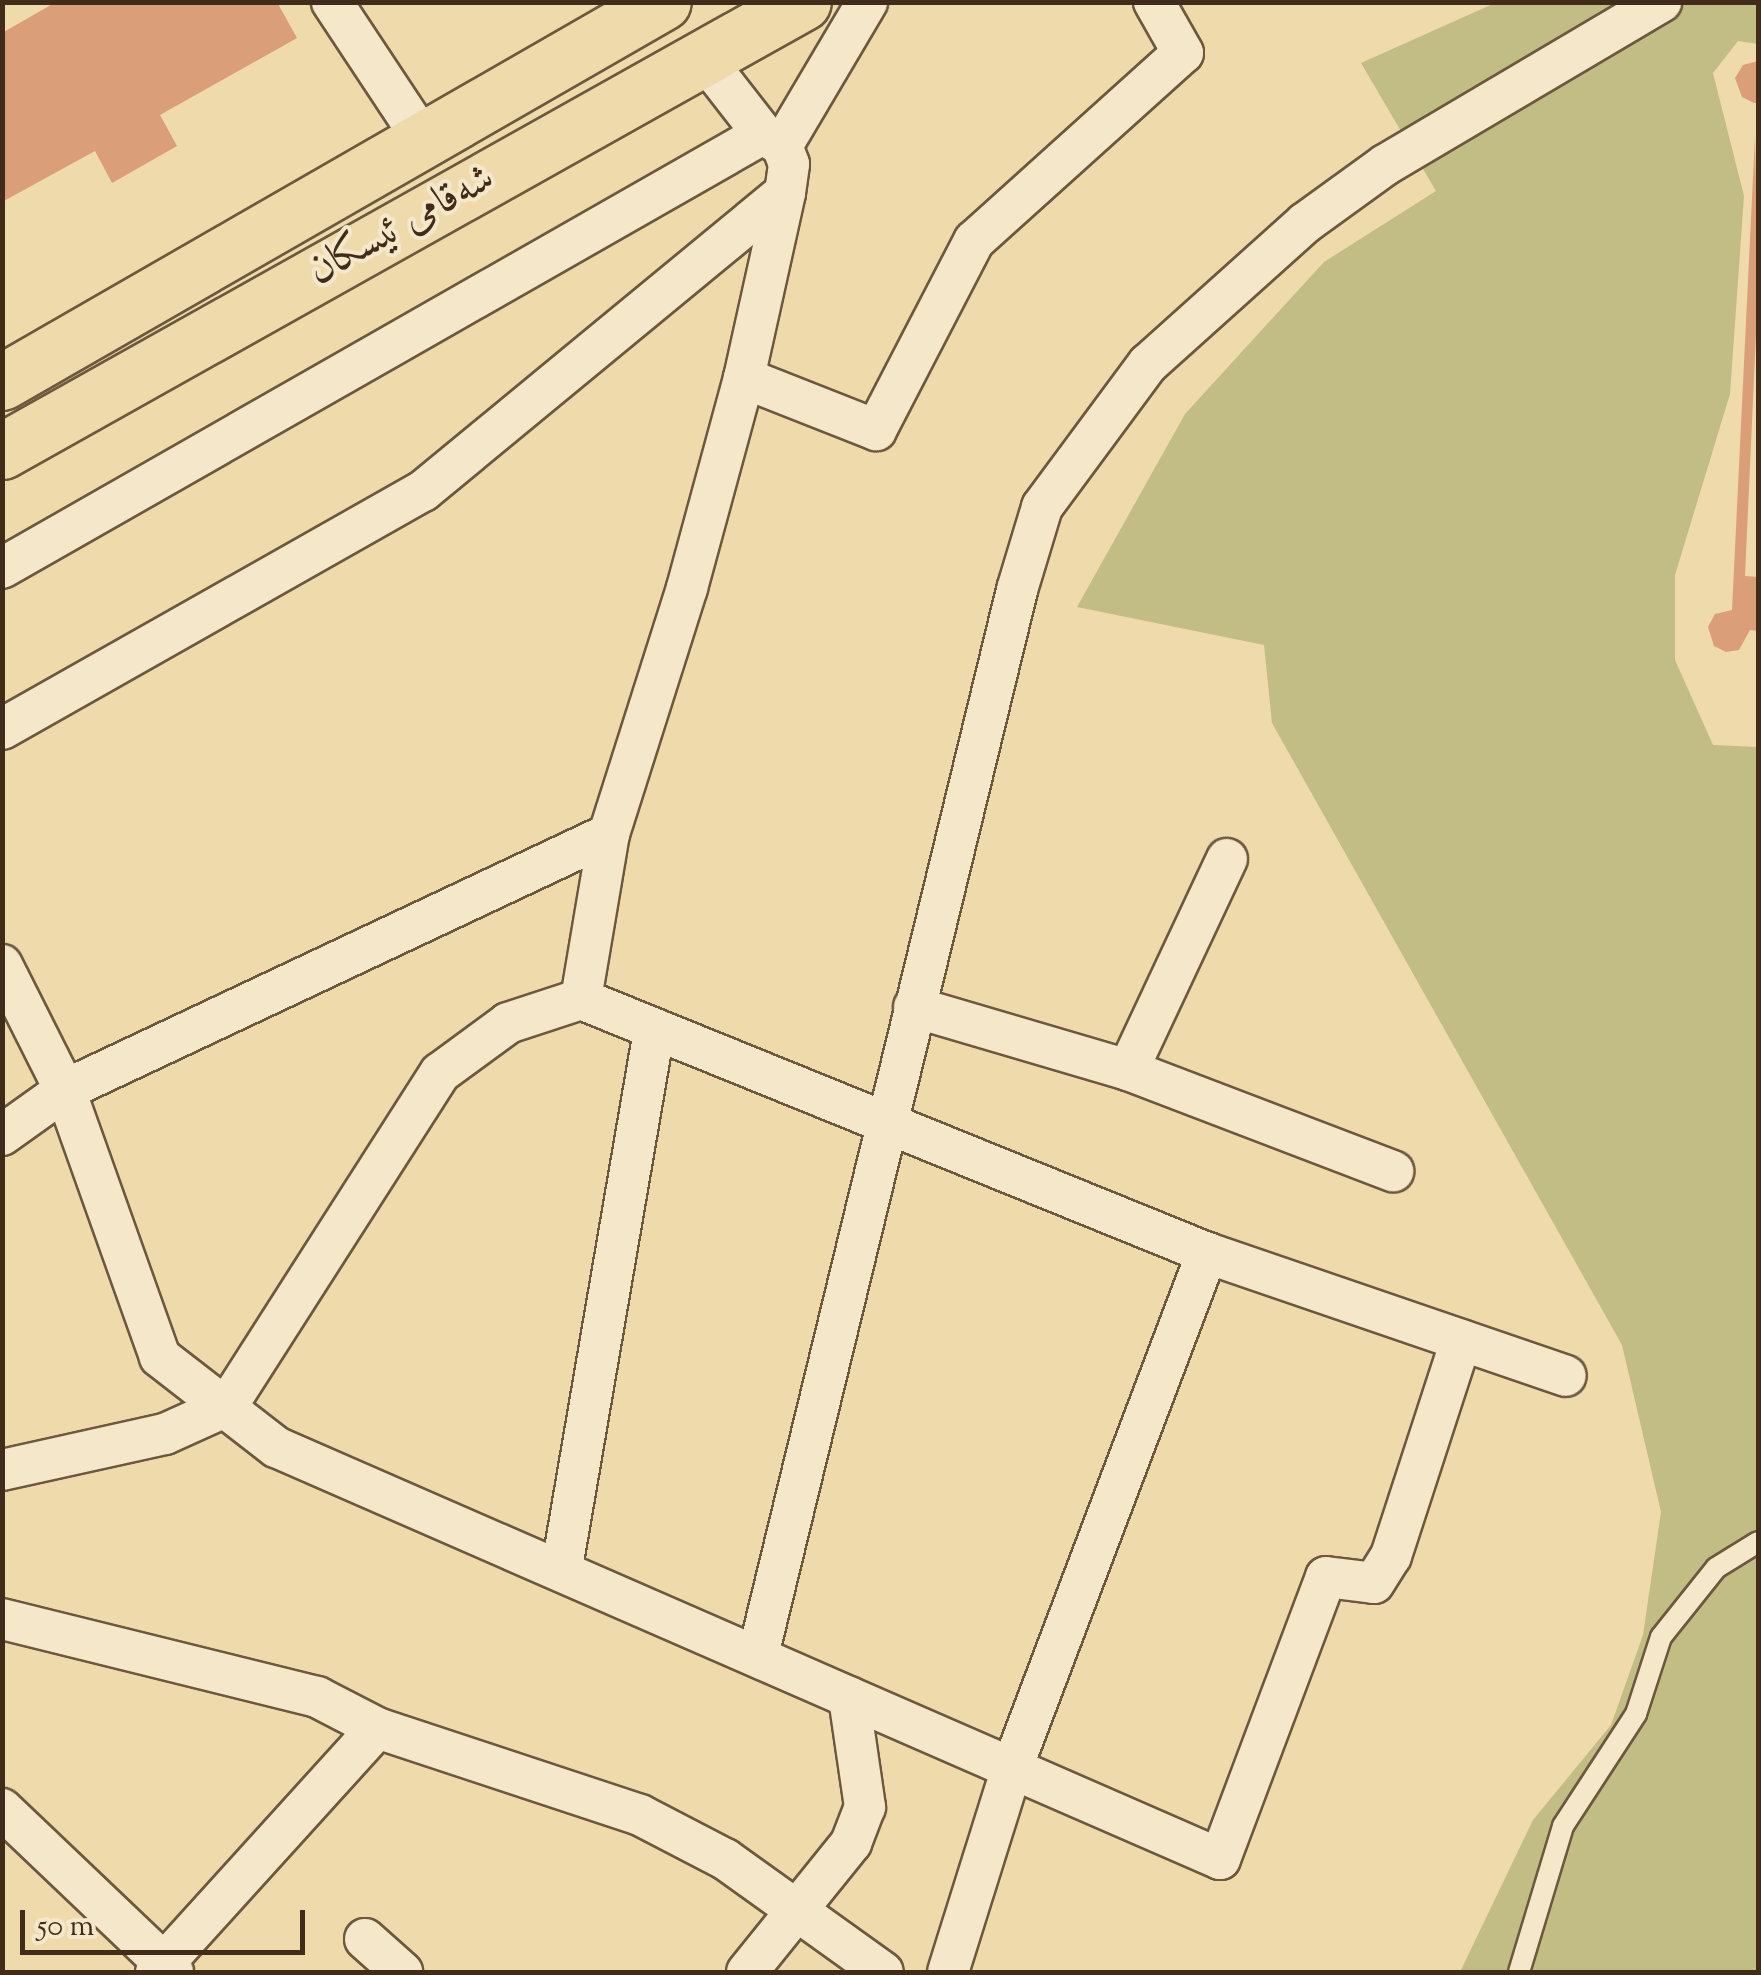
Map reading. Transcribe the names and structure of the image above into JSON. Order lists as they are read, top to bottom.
{
  "streets": {
    "main road": ["شەقامی ئیسکان"]
  },
  "scale_bar": "50 m"
}
